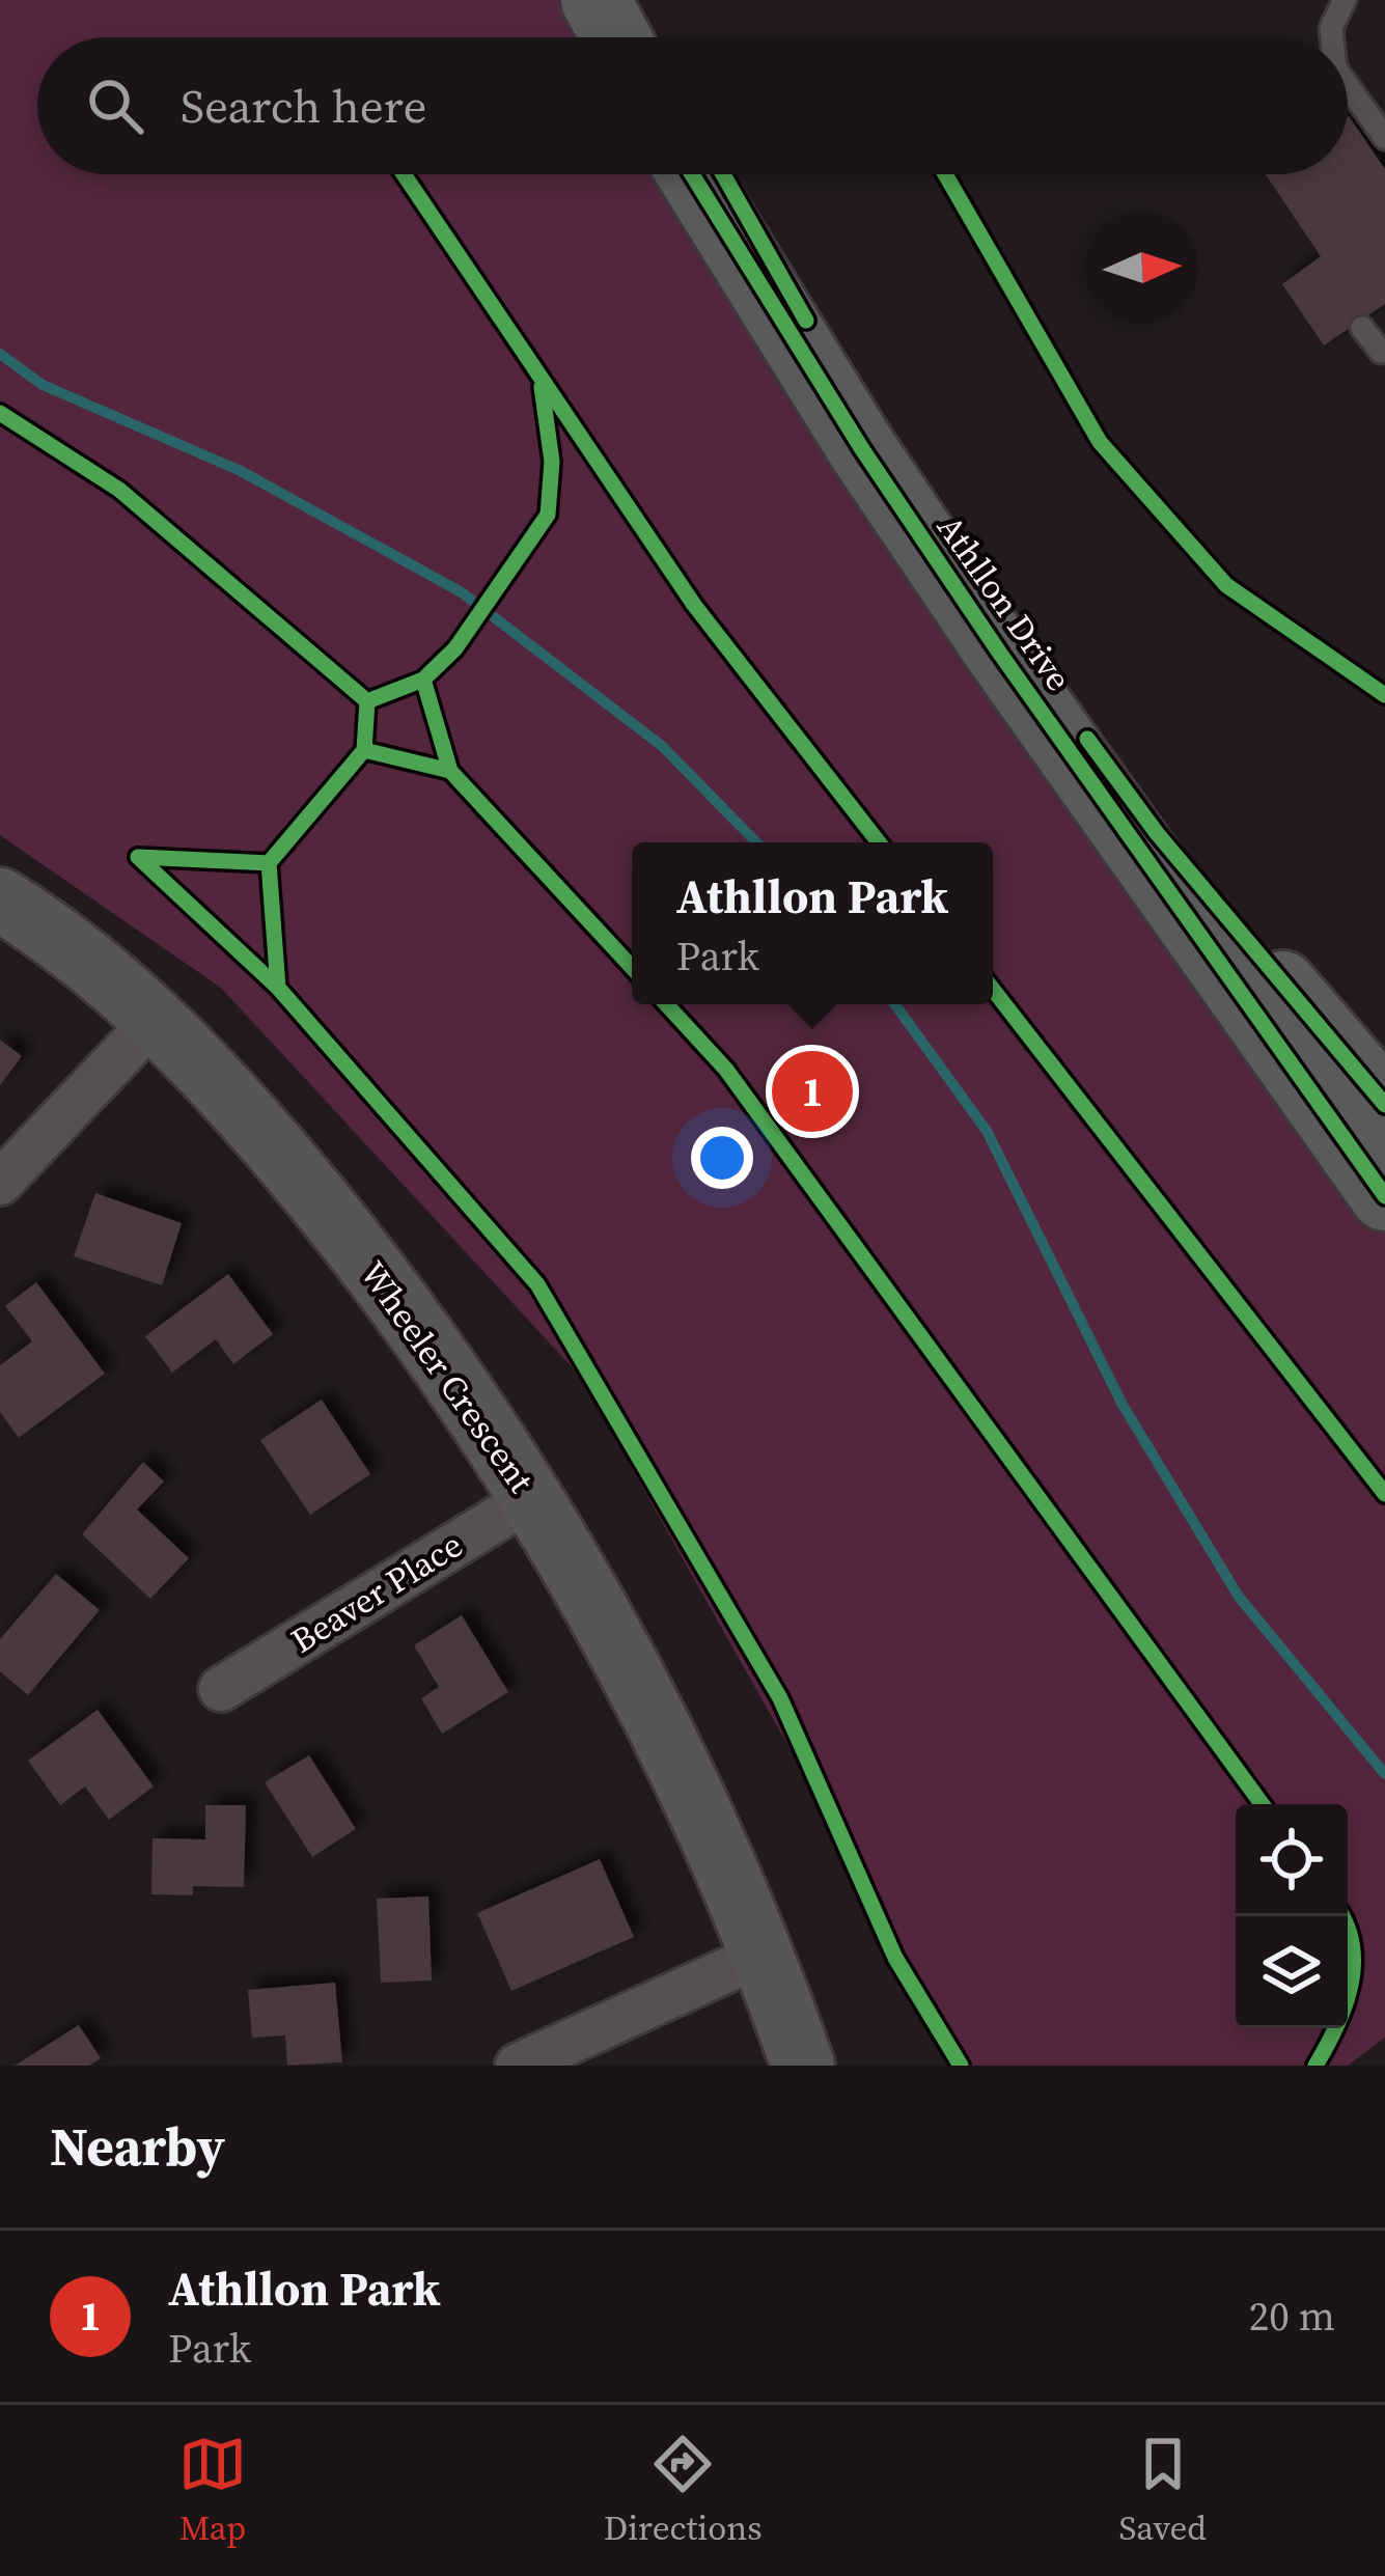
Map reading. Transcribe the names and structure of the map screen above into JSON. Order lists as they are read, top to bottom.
{
  "streets": {
    "main road": ["Athllon Drive"],
    "street": ["Wheeler Crescent", "Beaver Place"]
  },
  "crossings": [
    ["Wheeler Crescent", "Beaver Place"]
  ],
  "north": "right",
  "page": {
    "search": "Search here",
    "popup": ["Athllon Park", "Park"],
    "pins": "1",
    "heading": "Nearby",
    "list": [
      {
        "mark": "1",
        "name": "Athllon Park",
        "note": "Park",
        "value": "20 m"
      }
    ],
    "nav": ["Map", "Directions", "Saved"]
  }
}
